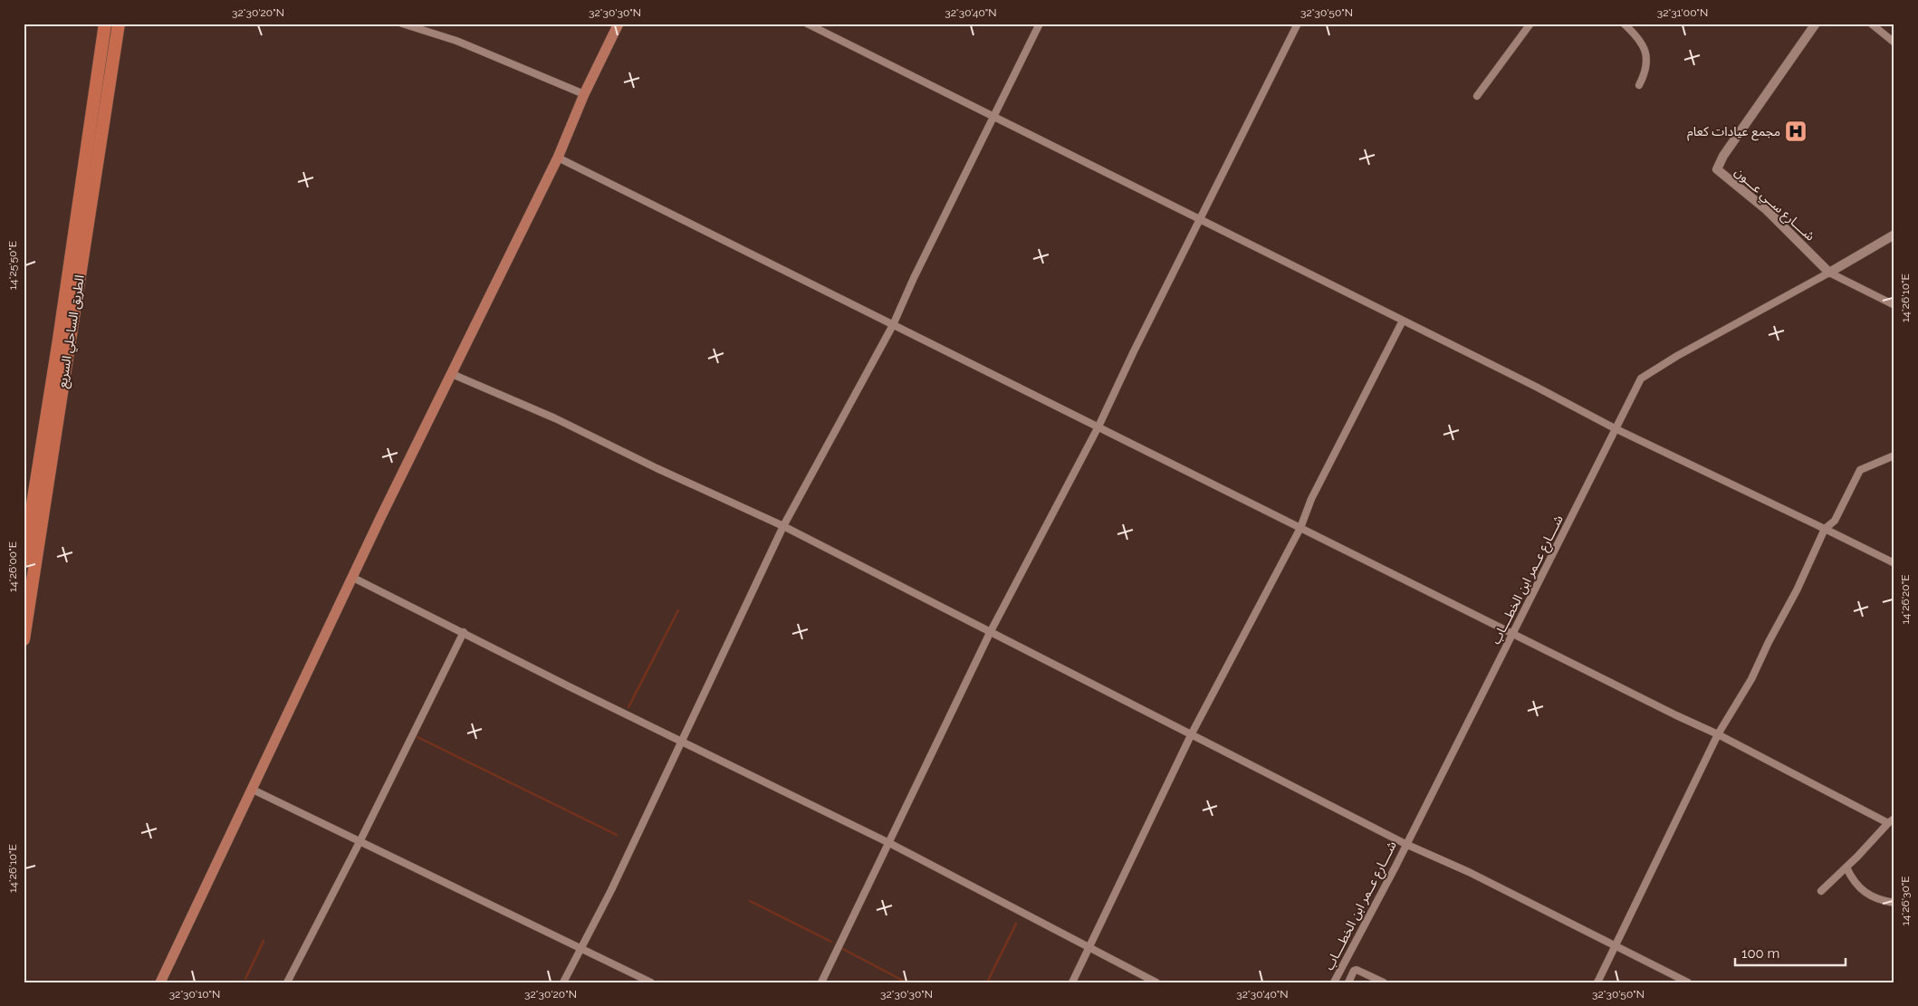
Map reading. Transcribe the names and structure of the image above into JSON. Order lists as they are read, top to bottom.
{
  "streets": {
    "highway": ["الطريق الساحلي السريع"],
    "street": ["شــــارع ســي عـــون", "شــــارع عــمر ابن الخطــــاب"]
  },
  "crossings": [
    ["شــــارع ســي عـــون", "شــــارع عــمر ابن الخطــــاب"]
  ],
  "places": {
    "hospital": ["مجمع عيادات كعام"]
  },
  "scale_bar": "100 m",
  "coordinates": [
    "32°30'20\"N",
    "32°30'30\"N",
    "32°30'40\"N",
    "32°30'50\"N",
    "32°31'00\"N",
    "14°25'50\"E",
    "14°26'10\"E",
    "14°26'00\"E",
    "14°26'20\"E",
    "14°26'30\"E",
    "32°30'10\"N"
  ]
}
